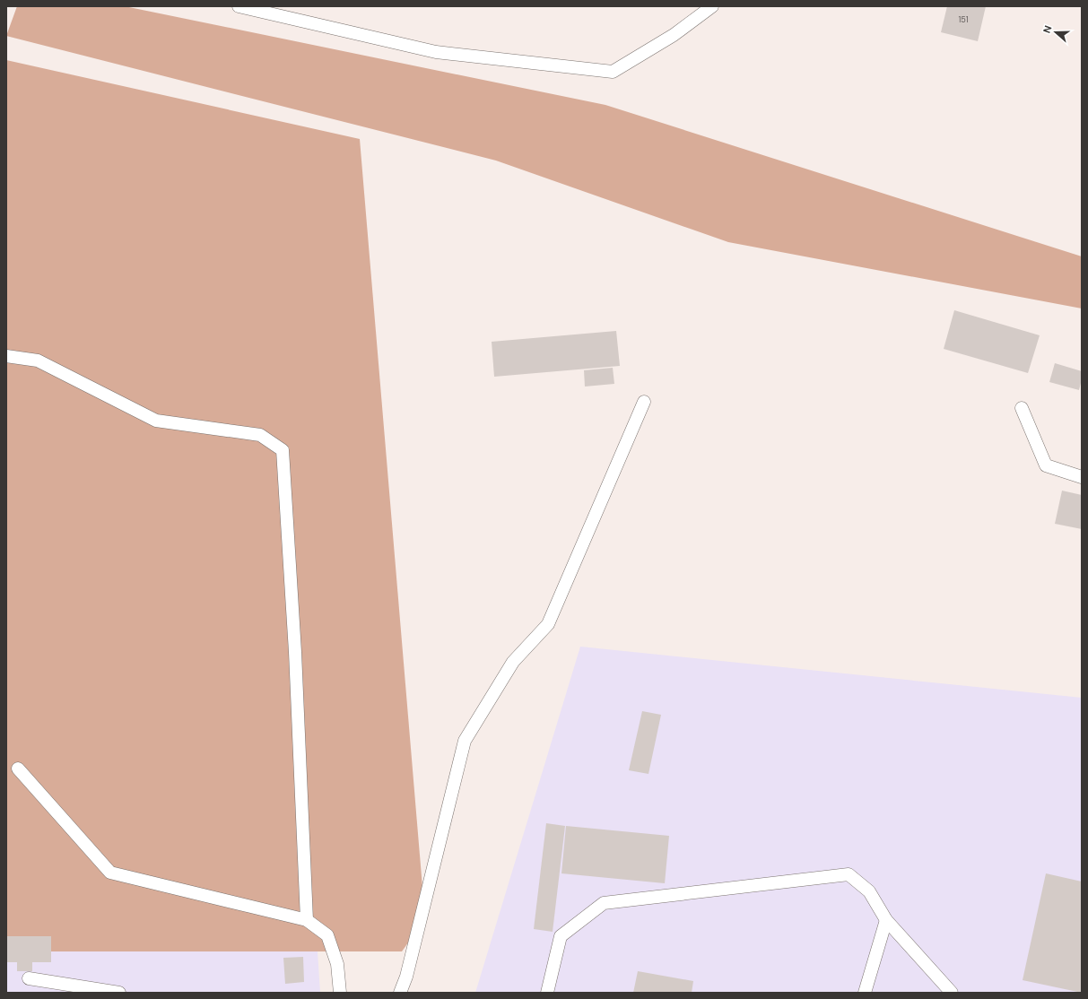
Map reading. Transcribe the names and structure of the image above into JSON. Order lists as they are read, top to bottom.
{
  "house_numbers": ["151"],
  "north": "left"
}
